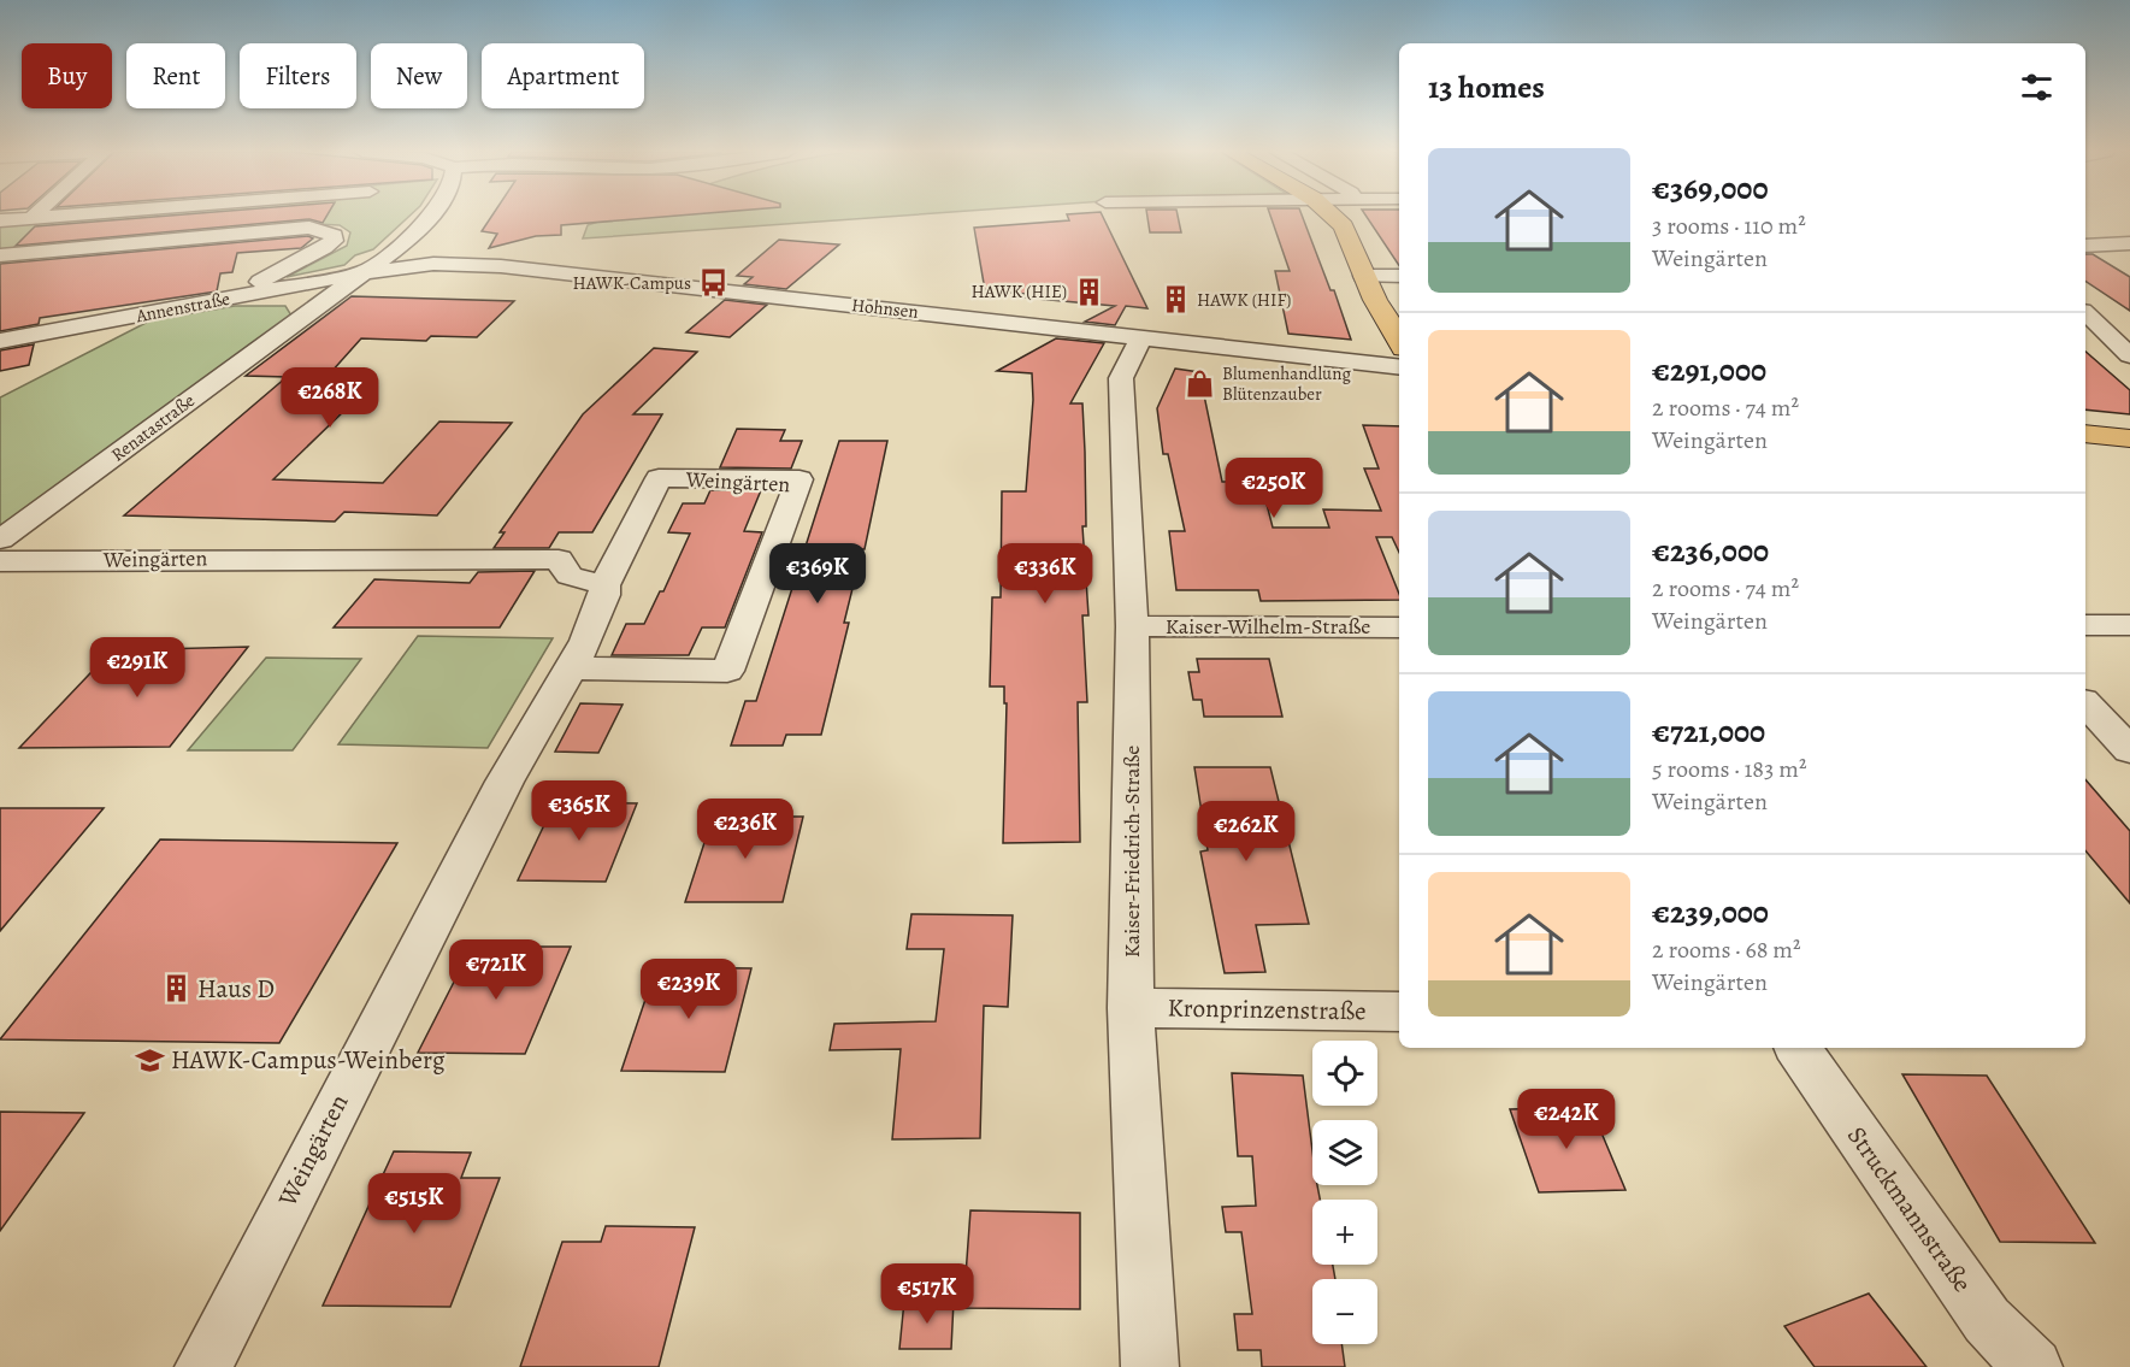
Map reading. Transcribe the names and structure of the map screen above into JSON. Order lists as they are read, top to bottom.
{
  "streets": {
    "street": [
      "Annenstraße",
      "Hohnsen",
      "Renatastraße",
      "Weingärten",
      "Kaiser-Wilhelm-Straße",
      "Kaiser-Friedrich-Straße",
      "Kronprinzenstraße",
      "Struckmannstraße"
    ]
  },
  "crossings": [
    ["Annenstraße", "Hohnsen"],
    ["Annenstraße", "Renatastraße"],
    ["Hohnsen", "Renatastraße"],
    ["Hohnsen", "Kaiser-Friedrich-Straße"],
    ["Kaiser-Wilhelm-Straße", "Kaiser-Friedrich-Straße"],
    ["Kaiser-Friedrich-Straße", "Kronprinzenstraße"]
  ],
  "places": {
    "bus stop": ["HAWK-Campus"],
    "building": ["HAWK (HIE)", "HAWK (HIF)", "Haus D"],
    "shop": ["Blumenhandlung Blütenzauber"],
    "school or university": ["HAWK-Campus-Weinberg"]
  },
  "page": {
    "chip": [
      "Buy",
      "Rent",
      "Filters",
      "New",
      "Apartment"
    ],
    "heading": "13 homes",
    "list": [
      {
        "name": "€369,000",
        "note": "3 rooms · 110 m² · Weingärten"
      },
      {
        "name": "€291,000",
        "note": "2 rooms · 74 m² · Weingärten"
      },
      {
        "name": "€236,000",
        "note": "2 rooms · 74 m² · Weingärten"
      },
      {
        "name": "€721,000",
        "note": "5 rooms · 183 m² · Weingärten"
      },
      {
        "name": "€239,000",
        "note": "2 rooms · 68 m² · Weingärten"
      }
    ],
    "price": [
      "€268K",
      "€250K",
      "€369K",
      "€336K",
      "€291K",
      "€365K",
      "€236K",
      "€262K",
      "€721K",
      "€239K",
      "€242K",
      "€515K",
      "€517K"
    ],
    "map_buttons": ["+", "−"]
  }
}
